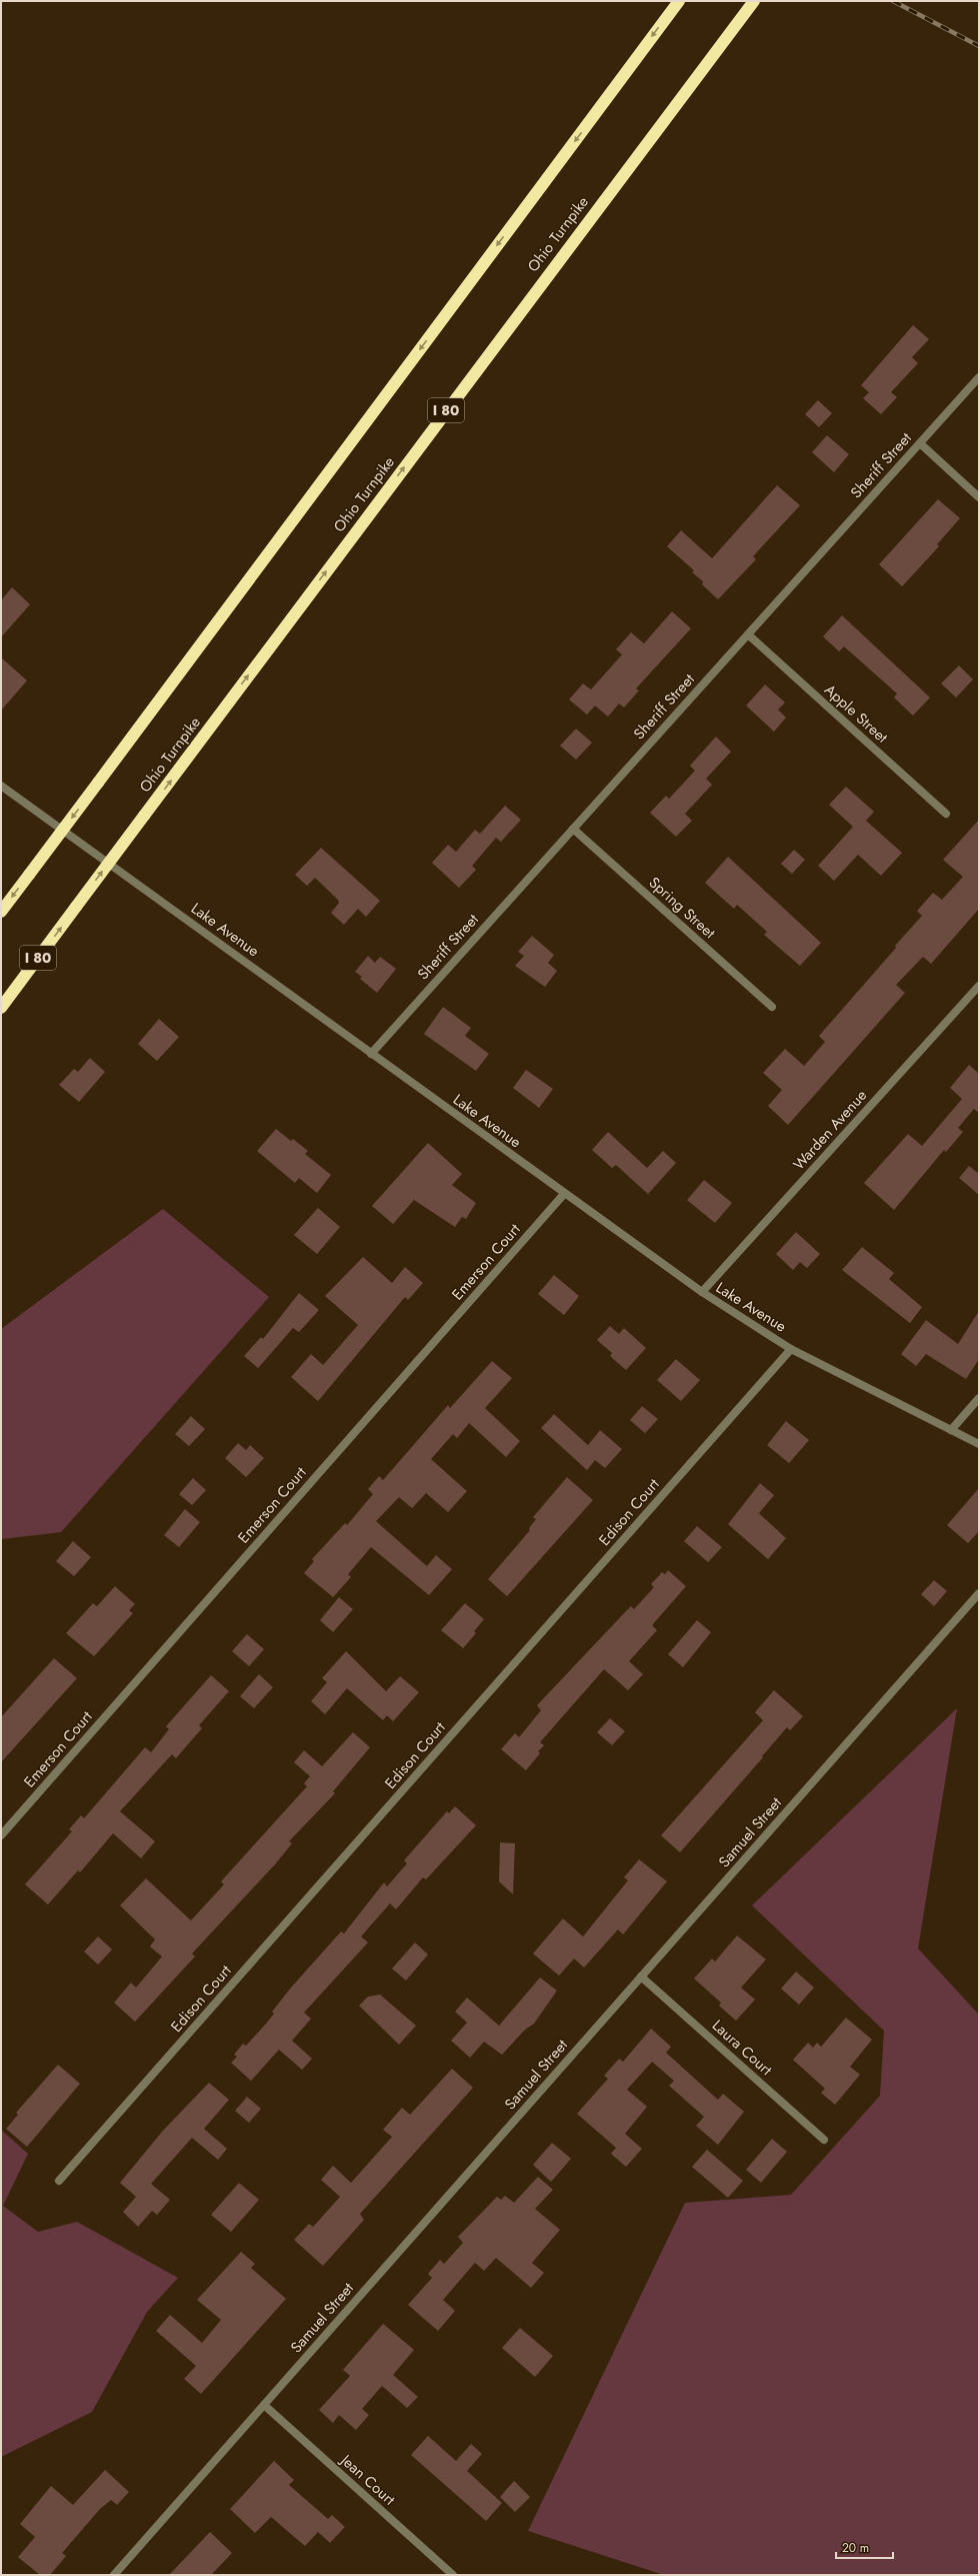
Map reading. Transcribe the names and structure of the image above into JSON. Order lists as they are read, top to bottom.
{
  "streets": {
    "highway": ["Ohio Turnpike", "I 80"],
    "street": [
      "Sheriff Street",
      "Apple Street",
      "Spring Street",
      "Lake Avenue",
      "Warden Avenue",
      "Emerson Court",
      "Edison Court",
      "Samuel Street",
      "Laura Court",
      "Jean Court"
    ]
  },
  "crossings": [
    ["Sheriff Street", "Apple Street"],
    ["Sheriff Street", "Spring Street"],
    ["Sheriff Street", "Lake Avenue"],
    ["Lake Avenue", "Warden Avenue"],
    ["Lake Avenue", "Emerson Court"],
    ["Lake Avenue", "Edison Court"],
    ["Samuel Street", "Laura Court"],
    ["Samuel Street", "Jean Court"]
  ],
  "scale_bar": "20 m"
}
